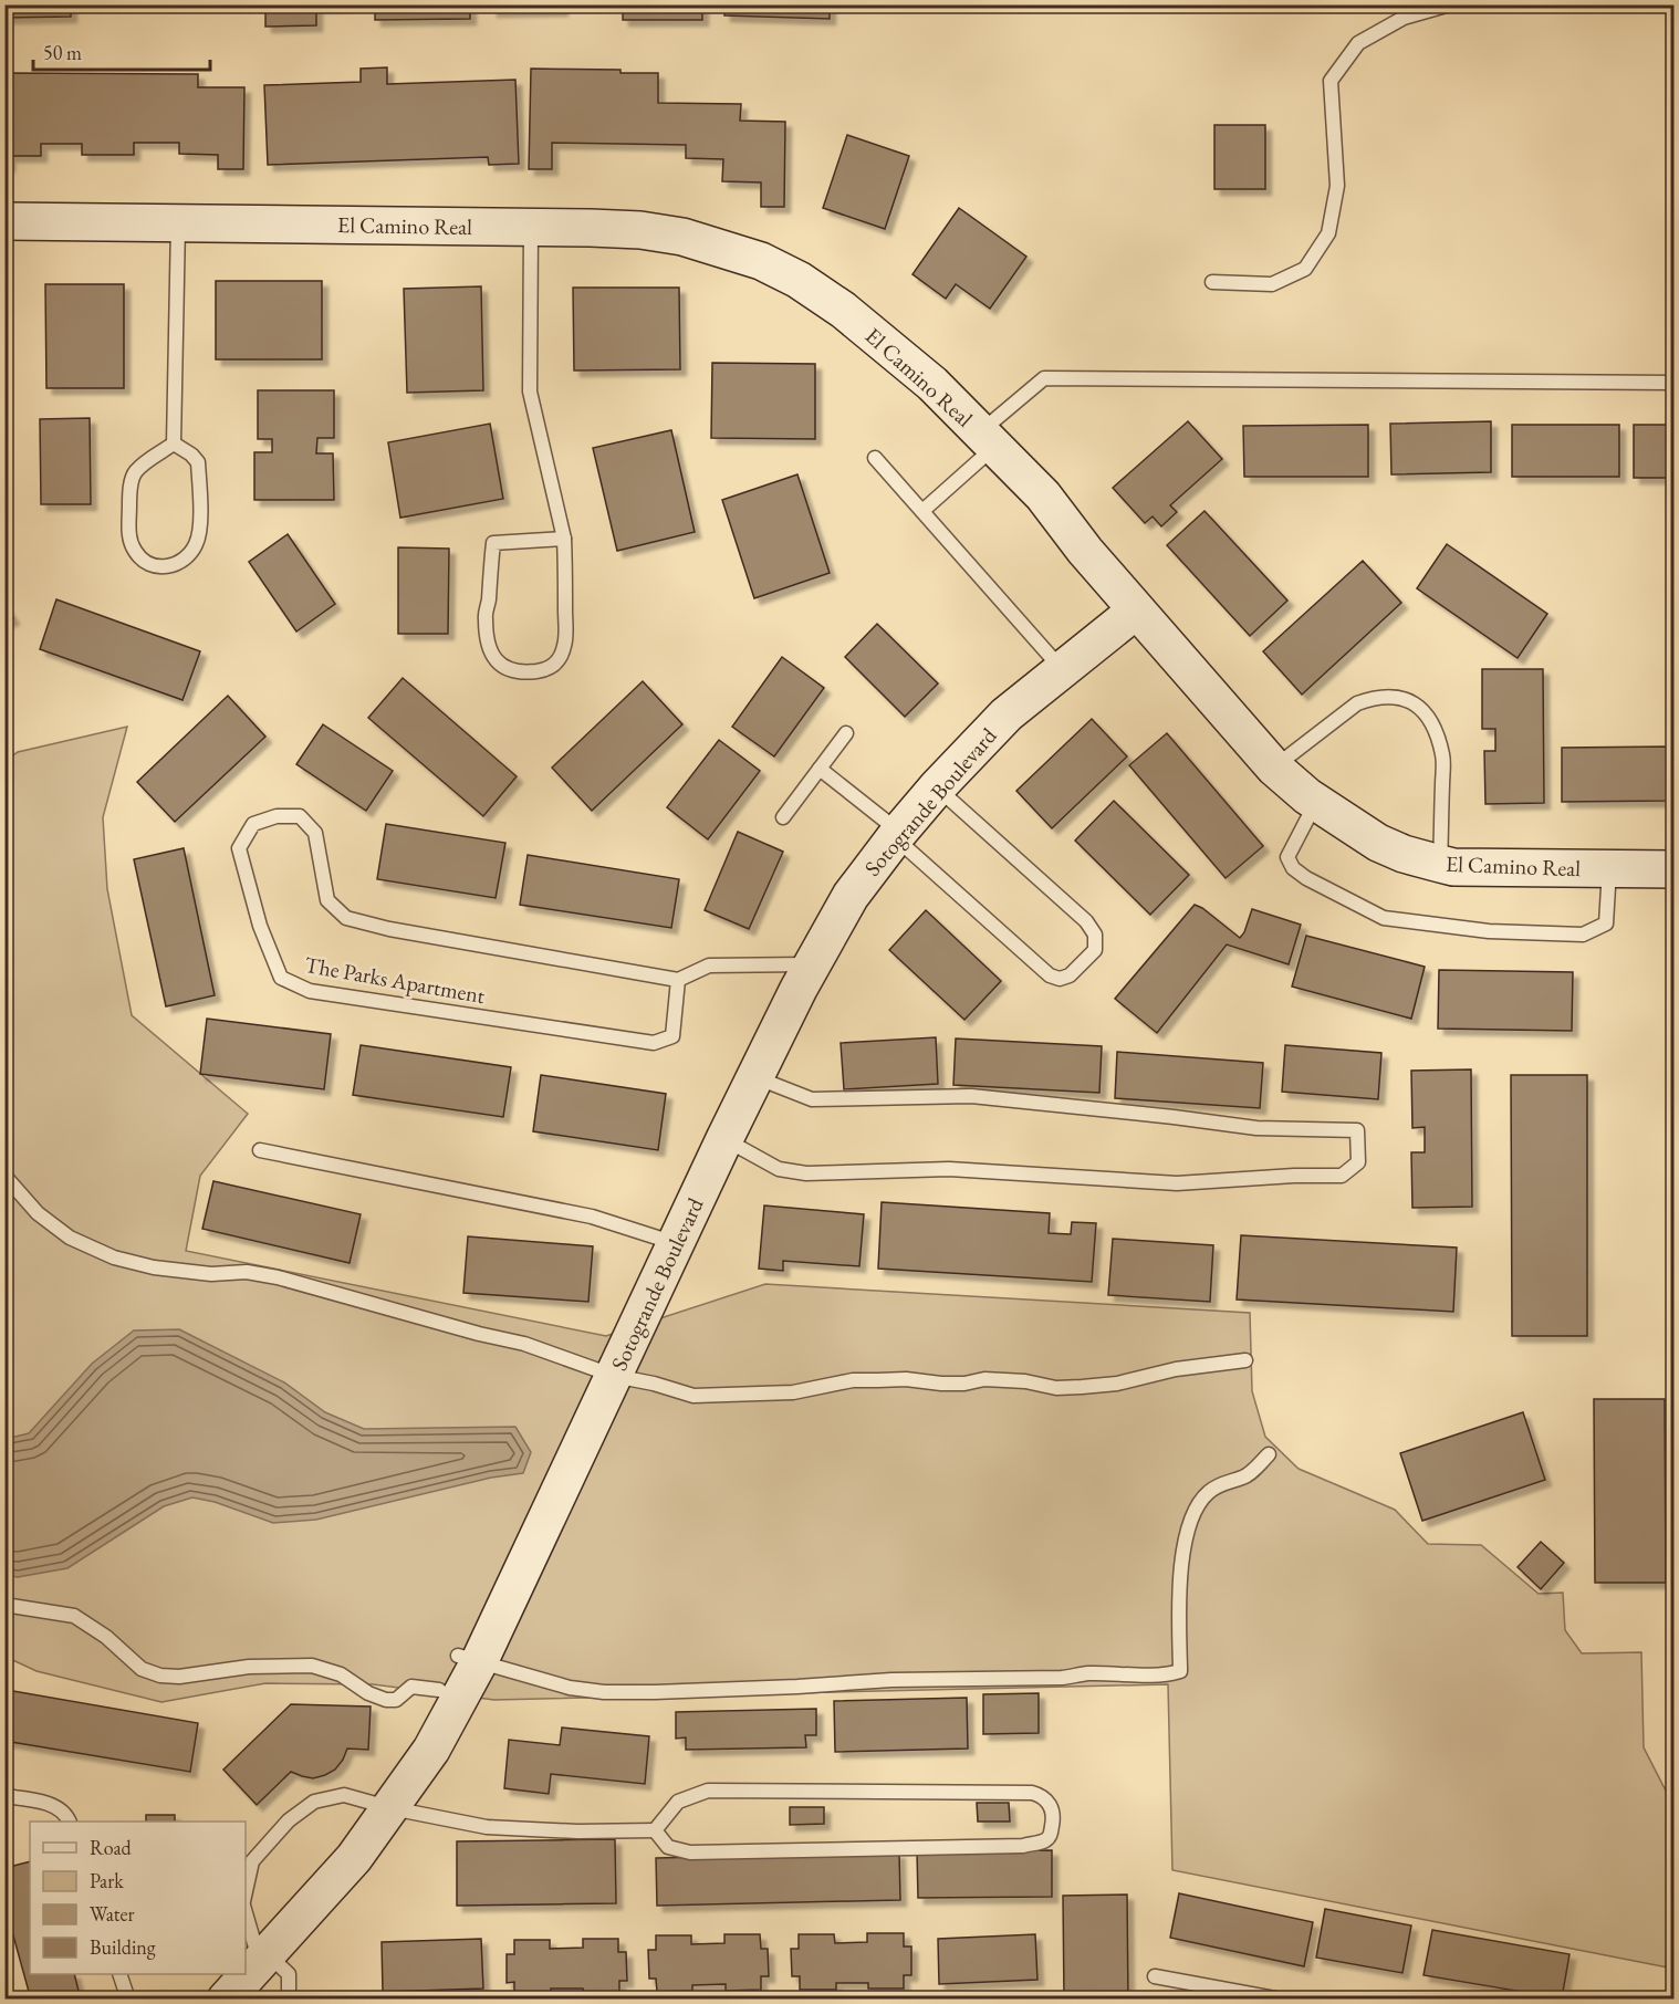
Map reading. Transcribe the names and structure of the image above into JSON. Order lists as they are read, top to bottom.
{
  "streets": {
    "street": ["El Camino Real", "Sotogrande Boulevard"],
    "lane": ["The Parks Apartment"]
  },
  "crossings": [
    ["El Camino Real", "Sotogrande Boulevard"]
  ],
  "legend": [
    "Road",
    "Park",
    "Water",
    "Building"
  ],
  "scale_bar": "50 m"
}
